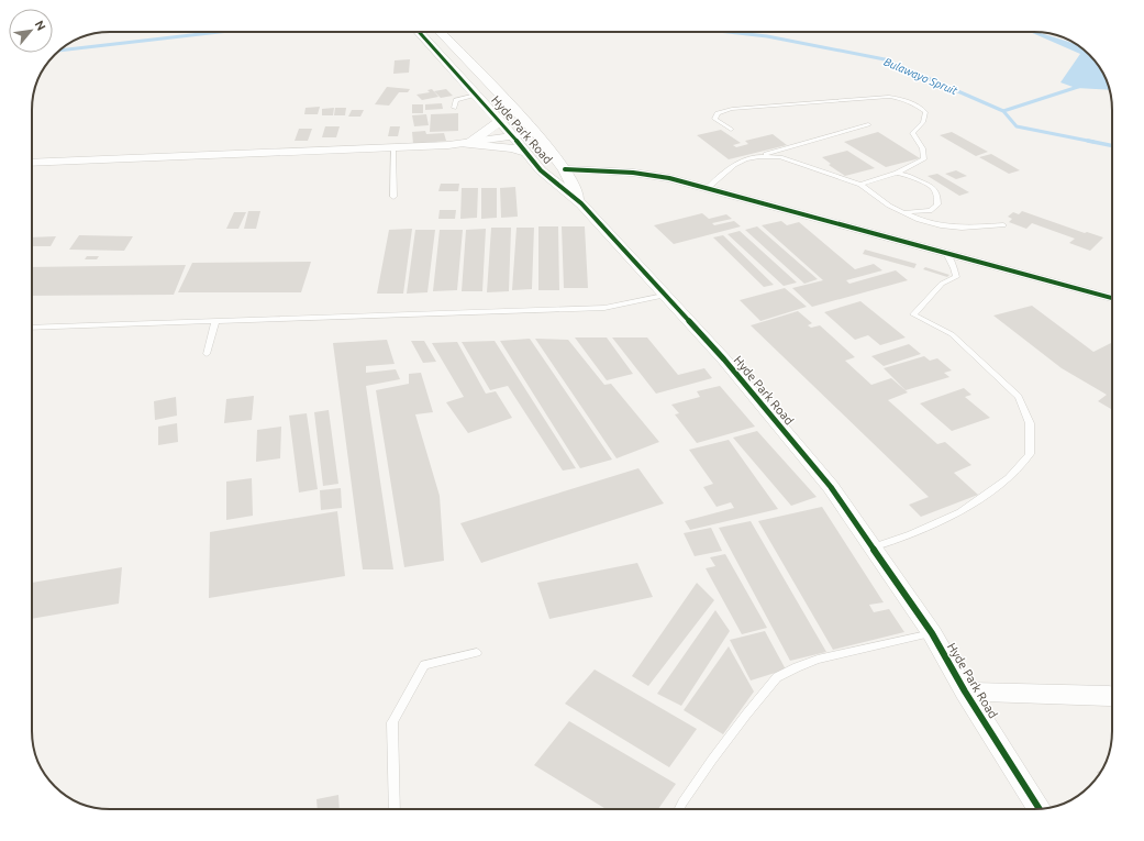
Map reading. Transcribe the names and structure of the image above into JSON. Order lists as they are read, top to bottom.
{
  "streets": {
    "street": ["Hyde Park Road"]
  },
  "water": ["Bulawayo Spruit"],
  "north": "top right"
}
